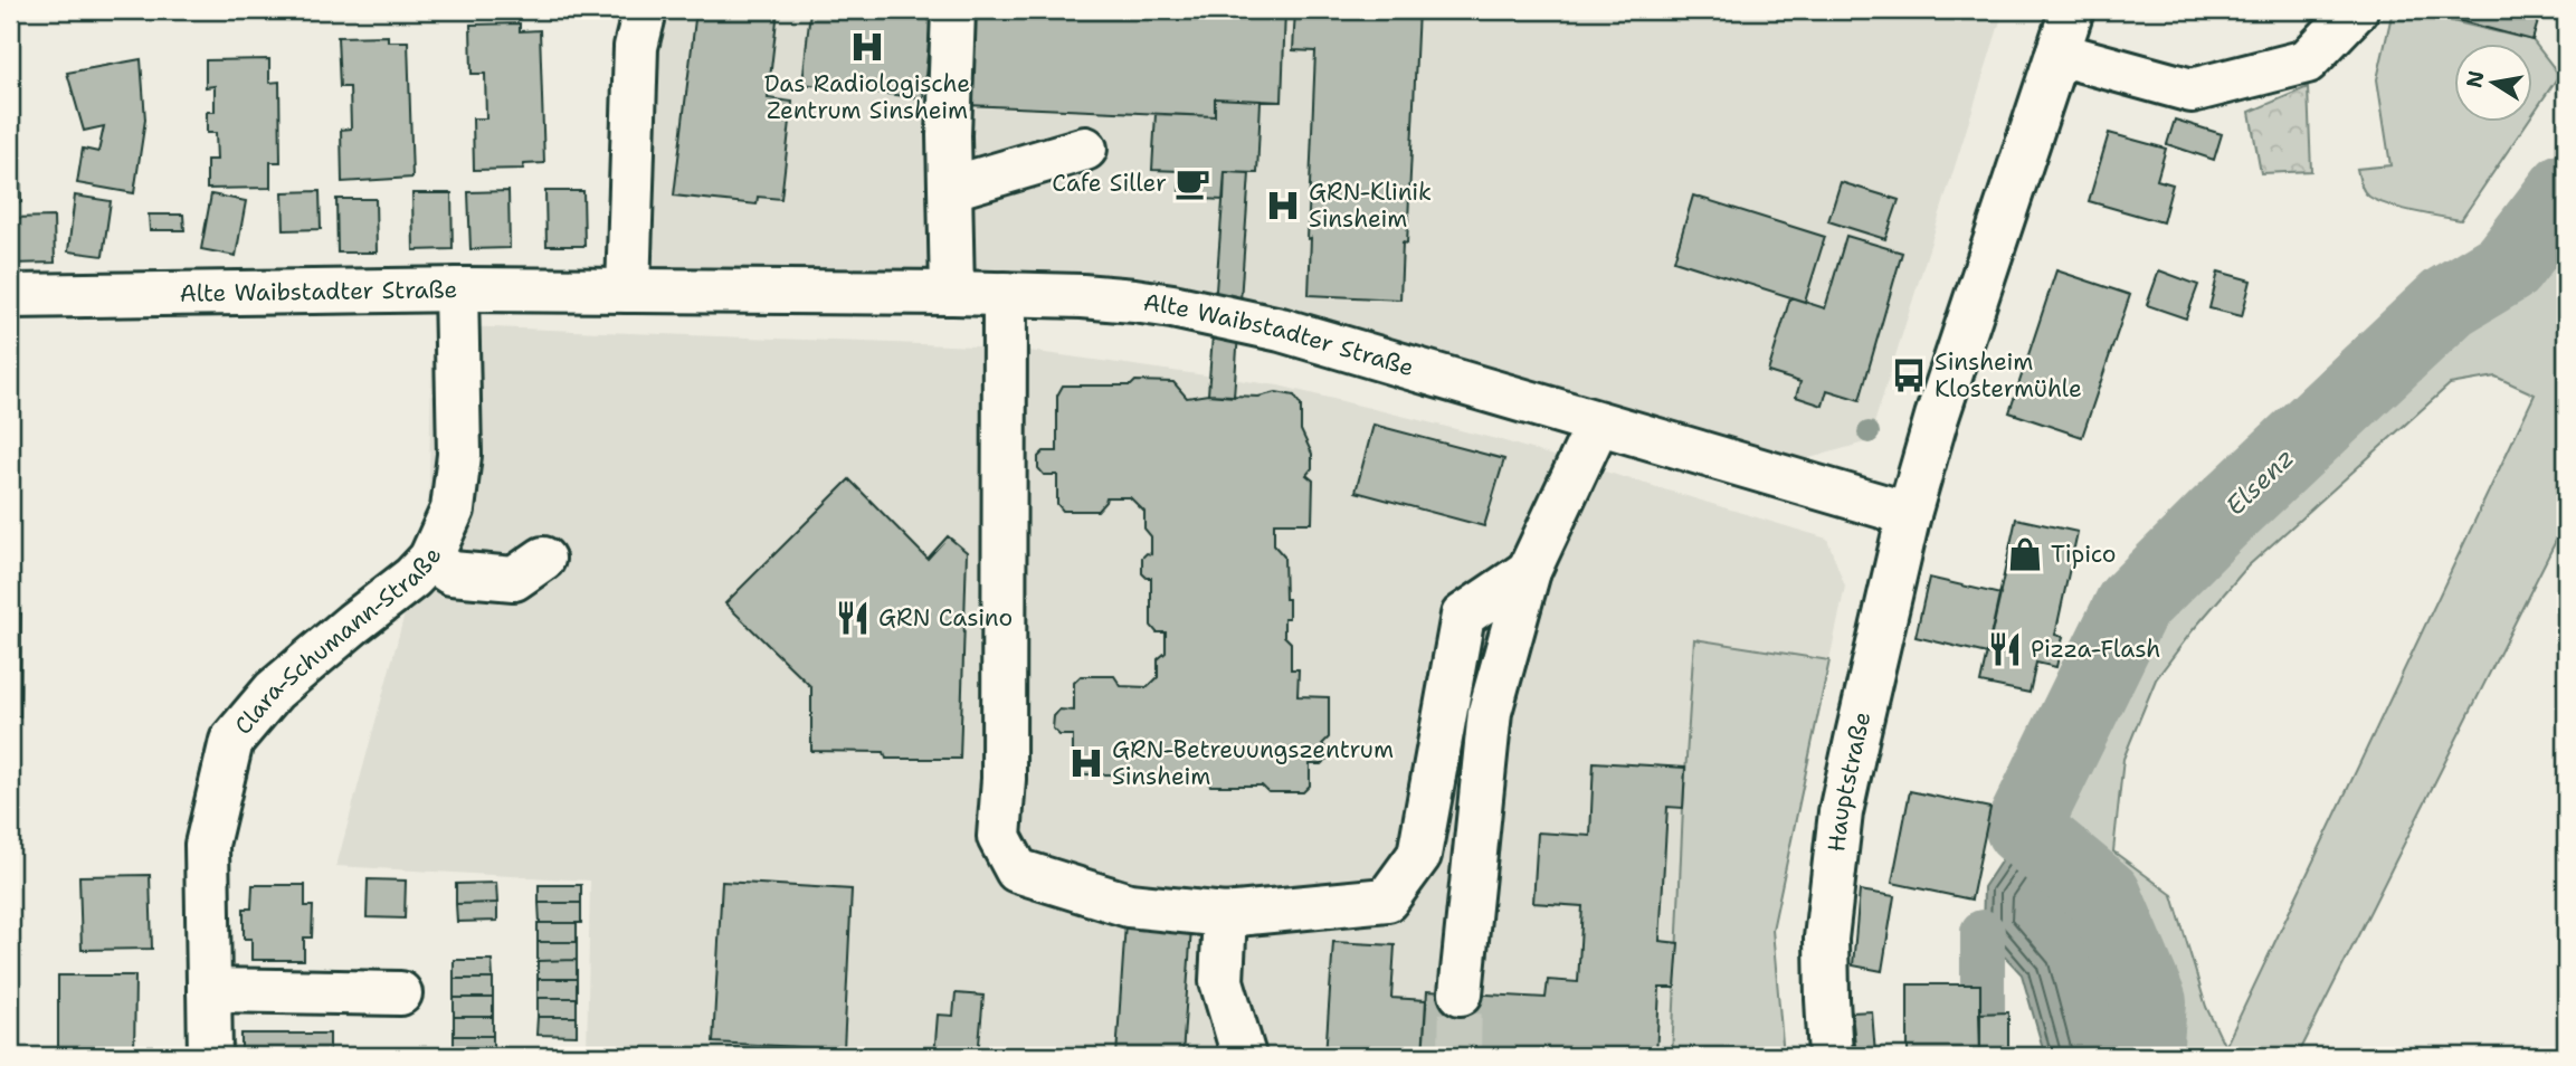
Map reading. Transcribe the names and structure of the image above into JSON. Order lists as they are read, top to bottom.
{
  "streets": {
    "street": ["Alte Waibstadter Straße", "Clara-Schumann-Straße", "Hauptstraße"]
  },
  "crossings": [
    ["Alte Waibstadter Straße", "Clara-Schumann-Straße"],
    ["Alte Waibstadter Straße", "Hauptstraße"]
  ],
  "water": ["Elsenz"],
  "places": {
    "hospital": ["Das Radiologische Zentrum Sinsheim", "GRN-Klinik Sinsheim", "GRN-Betreuungszentrum Sinsheim"],
    "cafe": ["Cafe Siller"],
    "bus stop": ["Sinsheim Klostermühle"],
    "shop": ["Tipico"],
    "restaurant": ["GRN Casino", "Pizza-Flash"]
  },
  "north": "left"
}
